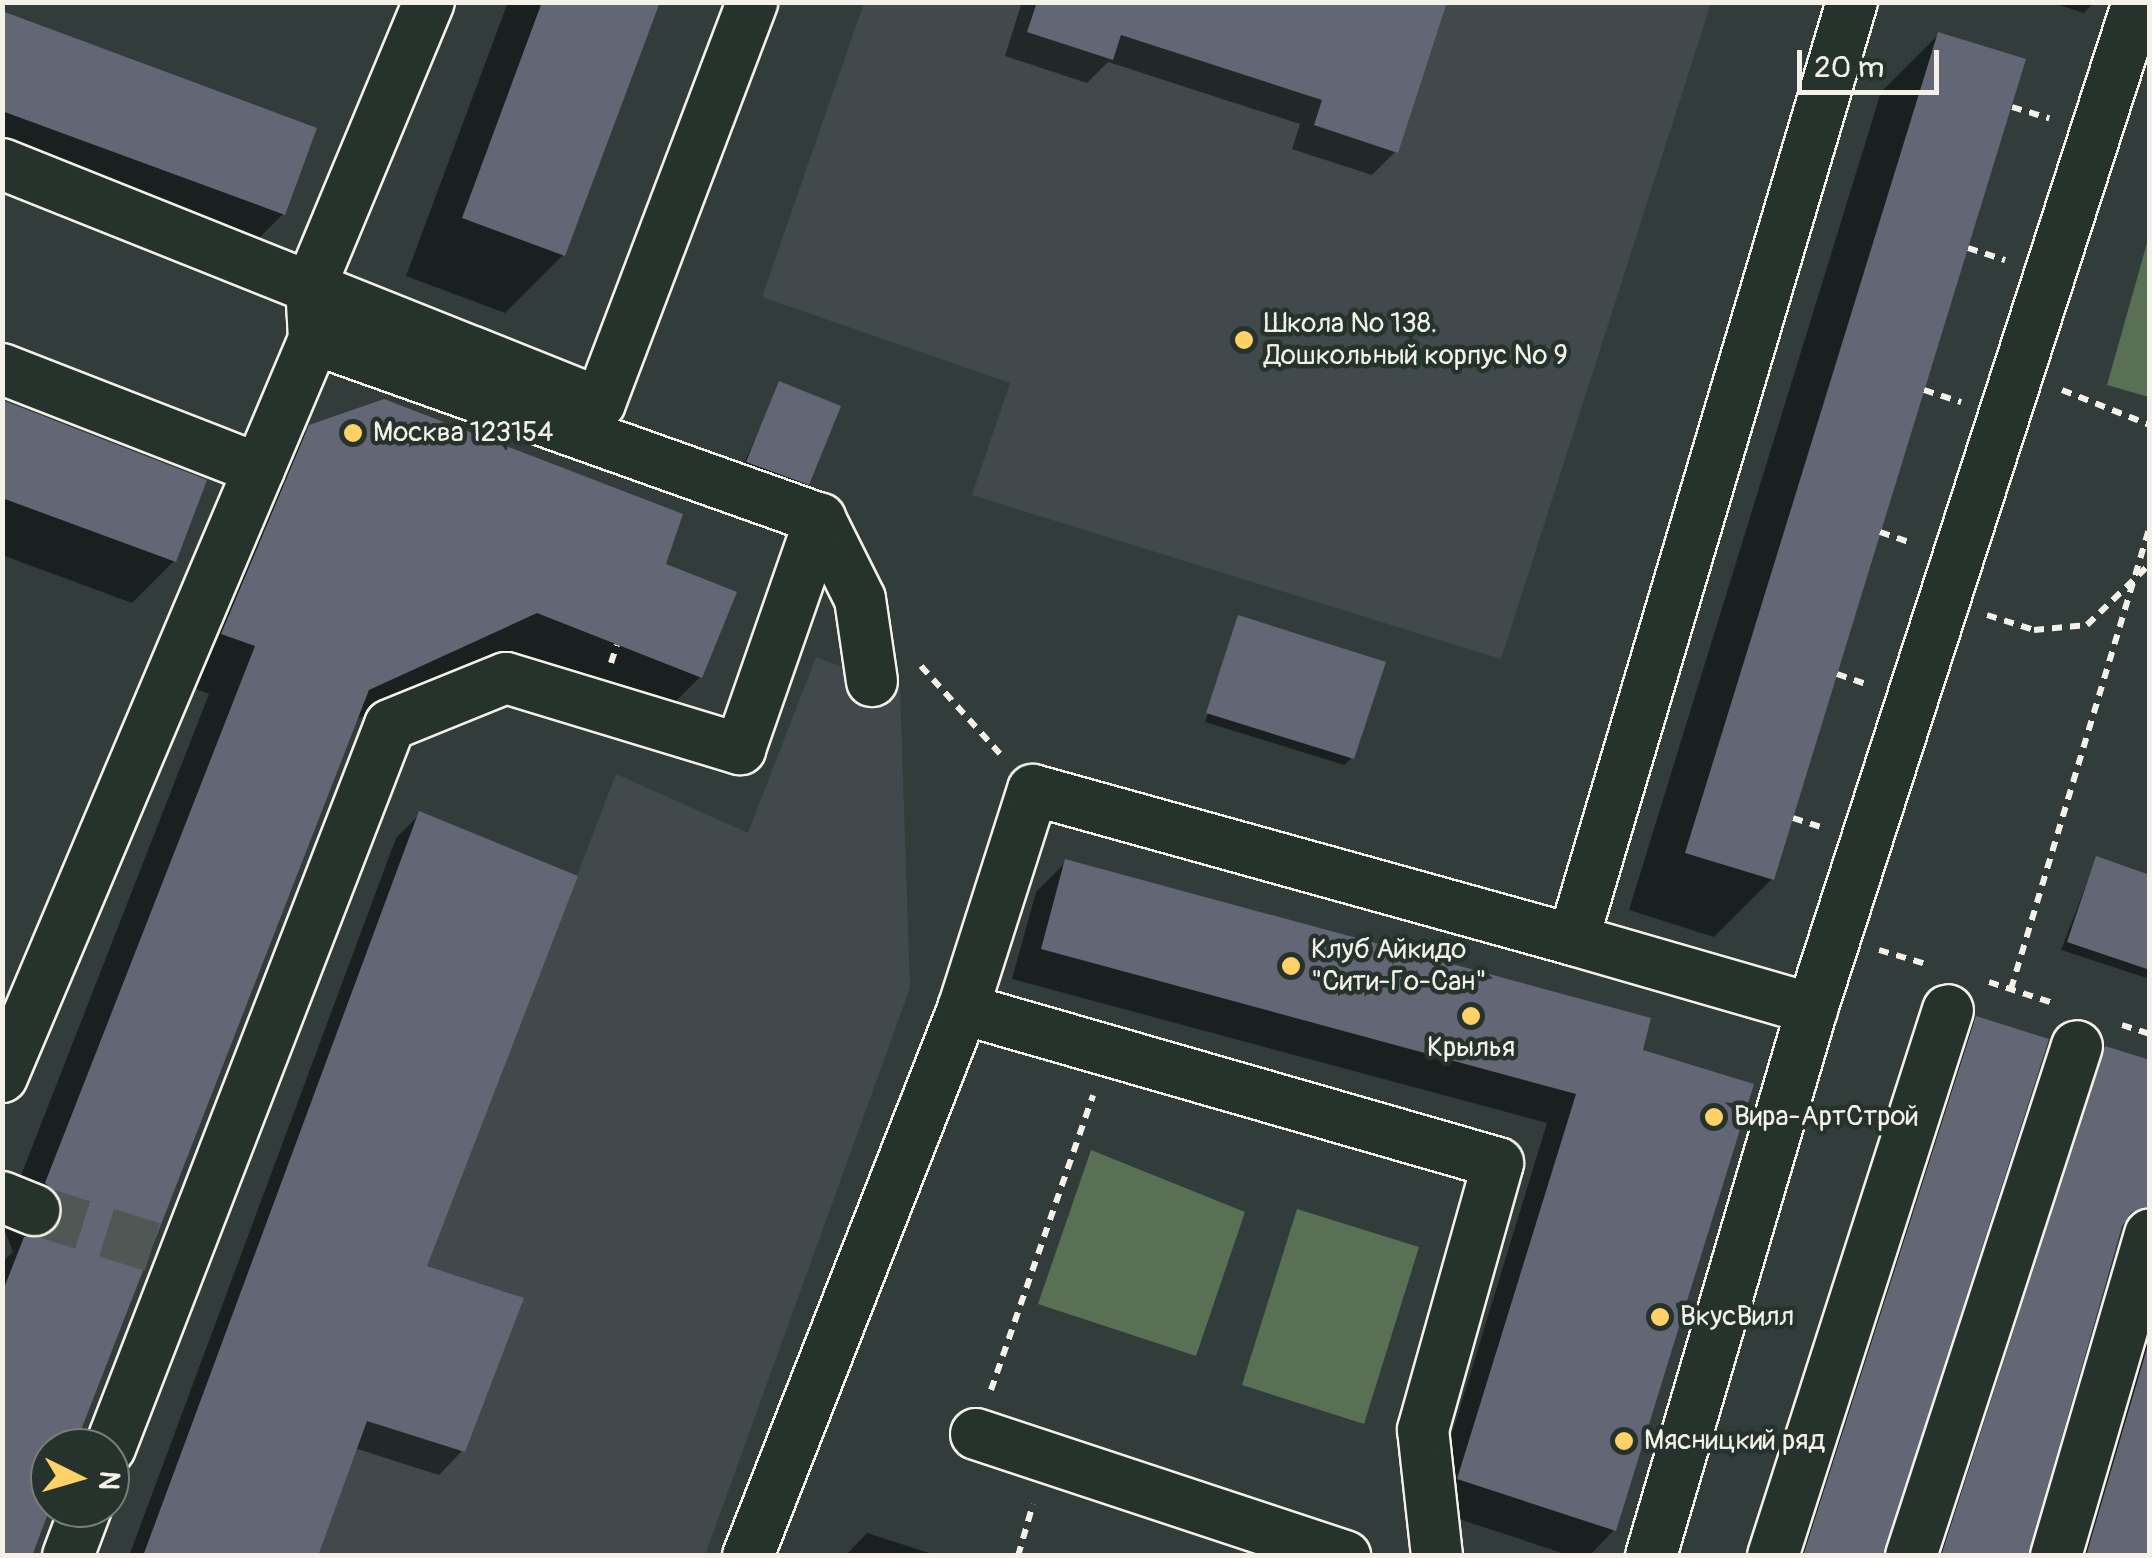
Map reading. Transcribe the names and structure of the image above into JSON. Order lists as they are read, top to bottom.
{
  "places": [
    "Школа № 138. Дошкольный корпус № 9",
    "Москва 123154",
    "Клуб Айкидо \"Сити-Го-Сан\"",
    "Крылья",
    "Вира-АртСтрой",
    "ВкусВилл",
    "Мясницкий ряд"
  ],
  "scale_bar": "20 m",
  "north": "right"
}
